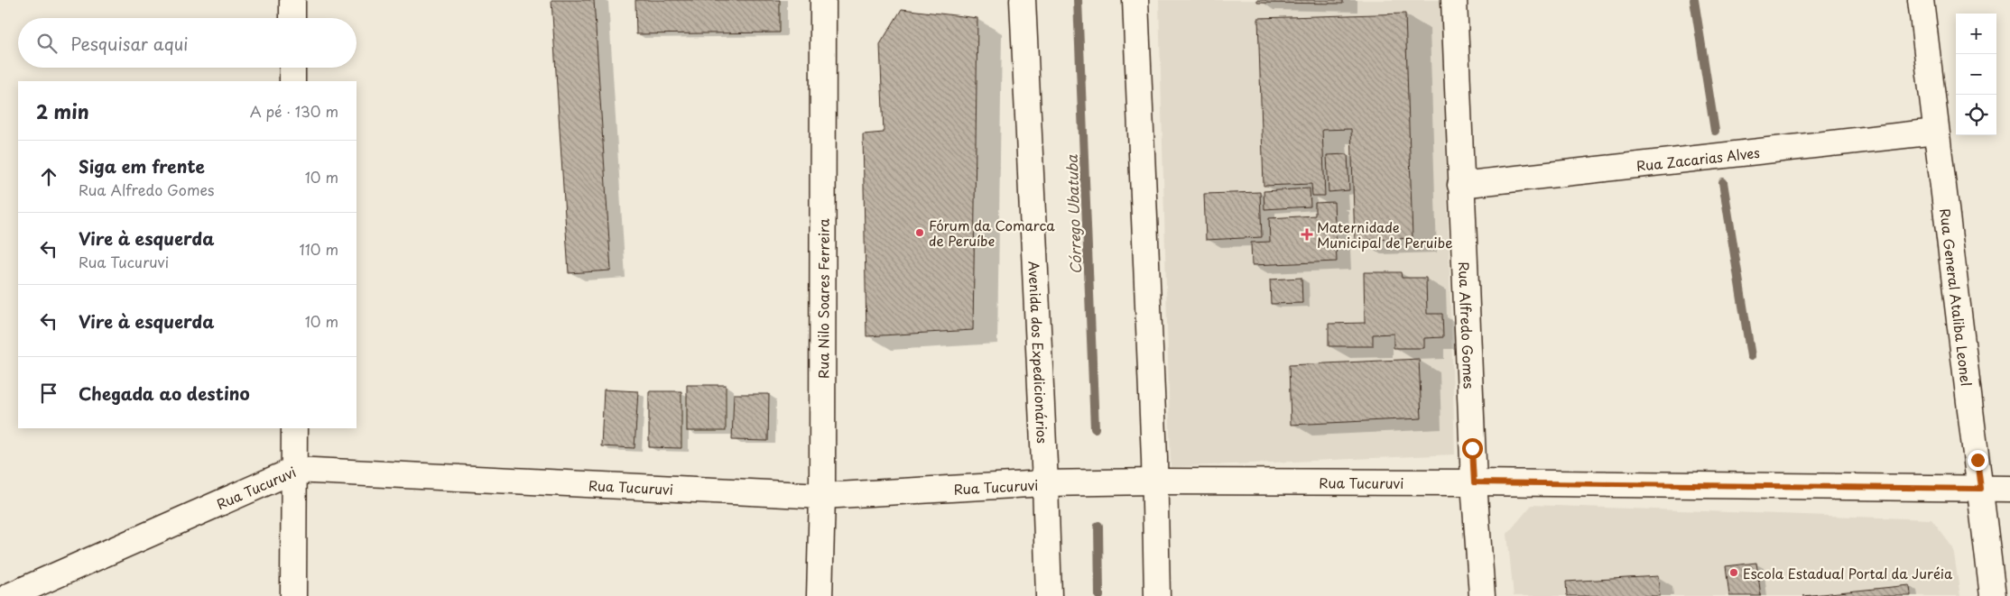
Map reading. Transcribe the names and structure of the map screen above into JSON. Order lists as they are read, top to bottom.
{
  "streets": {
    "street": [
      "Rua Zacarias Alves",
      "Rua General Ataliba Leonel",
      "Rua Nilo Soares Ferreira",
      "Rua Alfredo Gomes",
      "Avenida dos Expedicionários",
      "Rua Tucuruvi"
    ]
  },
  "crossings": [
    ["Rua Zacarias Alves", "Rua General Ataliba Leonel"],
    ["Rua Zacarias Alves", "Rua Alfredo Gomes"],
    ["Rua General Ataliba Leonel", "Rua Tucuruvi"],
    ["Rua Nilo Soares Ferreira", "Rua Tucuruvi"],
    ["Rua Alfredo Gomes", "Rua Tucuruvi"],
    ["Avenida dos Expedicionários", "Rua Tucuruvi"]
  ],
  "water": ["Córrego Ubatuba"],
  "places": {
    "other": ["Fórum da Comarca de Peruíbe", "Escola Estadual Portal da Juréia"],
    "health": ["Maternidade Municipal de Peruibe"]
  },
  "page": {
    "map_buttons": ["+", "−"],
    "search": "Pesquisar aqui",
    "heading": ["2 min", "A pé · 130 m"],
    "list": [
      ["Siga em frente", "Rua Alfredo Gomes", "10 m"],
      ["Vire à esquerda", "Rua Tucuruvi", "110 m"],
      ["Vire à esquerda", "10 m"],
      "Chegada ao destino"
    ]
  }
}
